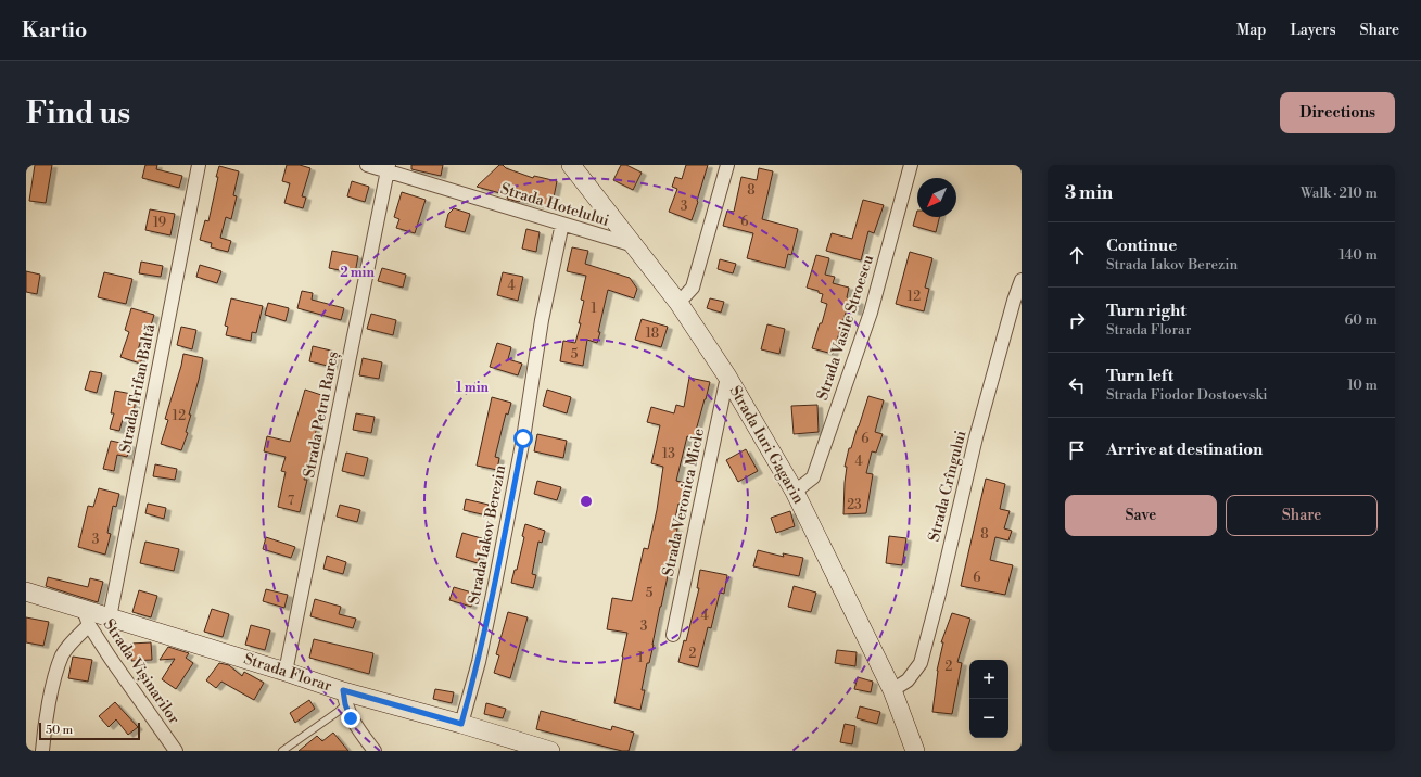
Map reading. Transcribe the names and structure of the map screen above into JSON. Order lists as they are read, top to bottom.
{
  "streets": {
    "main road": ["Strada Iuri Gagarin", "Strada Florar"],
    "street": [
      "Strada Hotelului",
      "Strada Vasile Stroescu",
      "Strada Trifan Baltă",
      "Strada Petru Rareș",
      "Strada Crîngului",
      "Strada Veronica Micle",
      "Strada Iakov Berezin",
      "Strada Vișinarilor"
    ]
  },
  "crossings": [
    ["Strada Hotelului", "Strada Petru Rareș"],
    ["Strada Hotelului", "Strada Iuri Gagarin"],
    ["Strada Hotelului", "Strada Iakov Berezin"],
    ["Strada Vasile Stroescu", "Strada Iuri Gagarin"],
    ["Strada Trifan Baltă", "Strada Florar"],
    ["Strada Petru Rareș", "Strada Florar"],
    ["Strada Iuri Gagarin", "Strada Crîngului"],
    ["Strada Iuri Gagarin", "Strada Veronica Micle"],
    ["Strada Iakov Berezin", "Strada Florar"],
    ["Strada Vișinarilor", "Strada Florar"]
  ],
  "house_numbers": [
    "8",
    "3",
    "6",
    "19",
    "4",
    "12",
    "1",
    "18",
    "5",
    "12",
    "6",
    "13",
    "4",
    "7",
    "23",
    "8",
    "3",
    "6",
    "5",
    "4",
    "3",
    "2",
    "1",
    "2"
  ],
  "scale_bar": "50 m",
  "north": "bottom left",
  "page": {
    "header": "Kartio",
    "nav": ["Map", "Layers", "Share"],
    "buttons": [
      "Directions",
      ["Save", "Share"]
    ],
    "title": "Find us",
    "heading": ["3 min", "Walk · 210 m"],
    "list": [
      ["Continue", "Strada Iakov Berezin", "140 m"],
      ["Turn right", "Strada Florar", "60 m"],
      ["Turn left", "Strada Fiodor Dostoevski", "10 m"],
      "Arrive at destination"
    ],
    "map_buttons": ["+", "−"],
    "scale": "50 m"
  },
  "rings": ["2 min", "1 min"]
}
